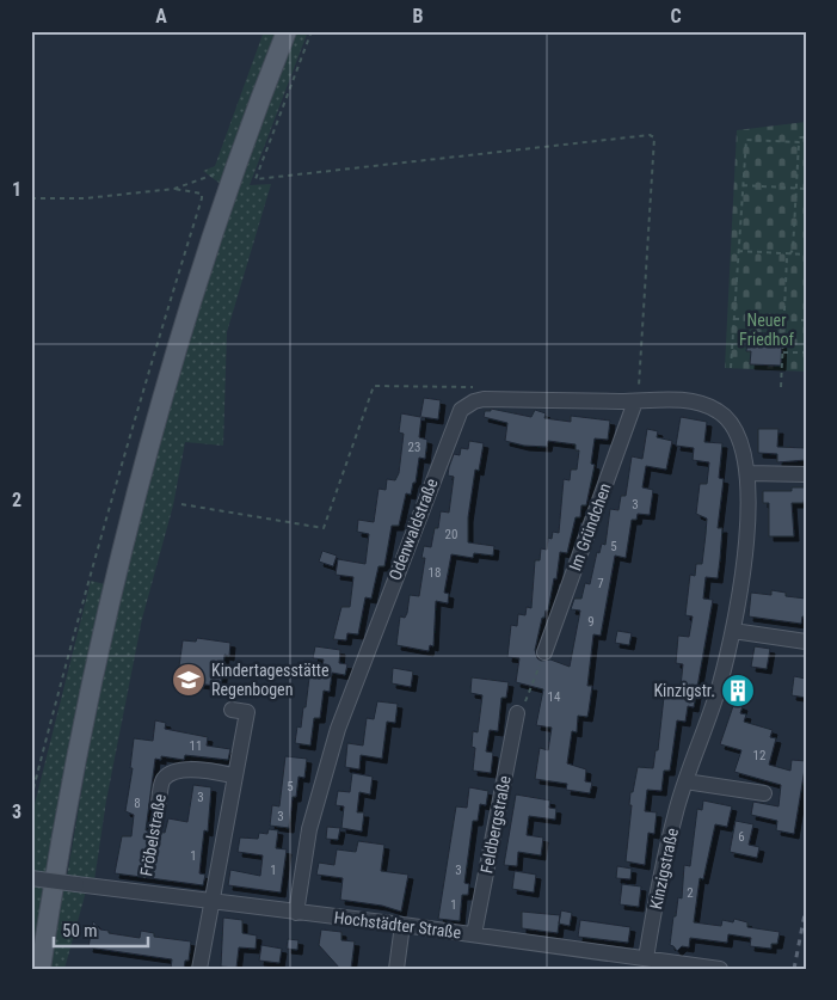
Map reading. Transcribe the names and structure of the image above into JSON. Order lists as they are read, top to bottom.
{
  "streets": {
    "street": [
      "Im Gründchen",
      "Odenwaldstraße",
      "Feldbergstraße",
      "Fröbelstraße",
      "Kinzigstraße",
      "Hochstädter Straße"
    ]
  },
  "crossings": [
    ["Im Gründchen", "Kinzigstraße"],
    ["Odenwaldstraße", "Hochstädter Straße"],
    ["Feldbergstraße", "Hochstädter Straße"],
    ["Fröbelstraße", "Hochstädter Straße"],
    ["Kinzigstraße", "Hochstädter Straße"]
  ],
  "parks": ["Neuer Friedhof"],
  "places": {
    "school or university": ["Kindertagesstätte Regenbogen"],
    "building": ["Kinzigstr."]
  },
  "house_numbers": [
    "23",
    "3",
    "20",
    "5",
    "18",
    "7",
    "9",
    "14",
    "11",
    "12",
    "5",
    "3",
    "8",
    "3",
    "6",
    "1",
    "1",
    "3",
    "2",
    "1"
  ],
  "scale_bar": "50 m",
  "grid": {
    "columns": ["A", "B", "C"],
    "rows": ["1", "2", "3"]
  }
}
